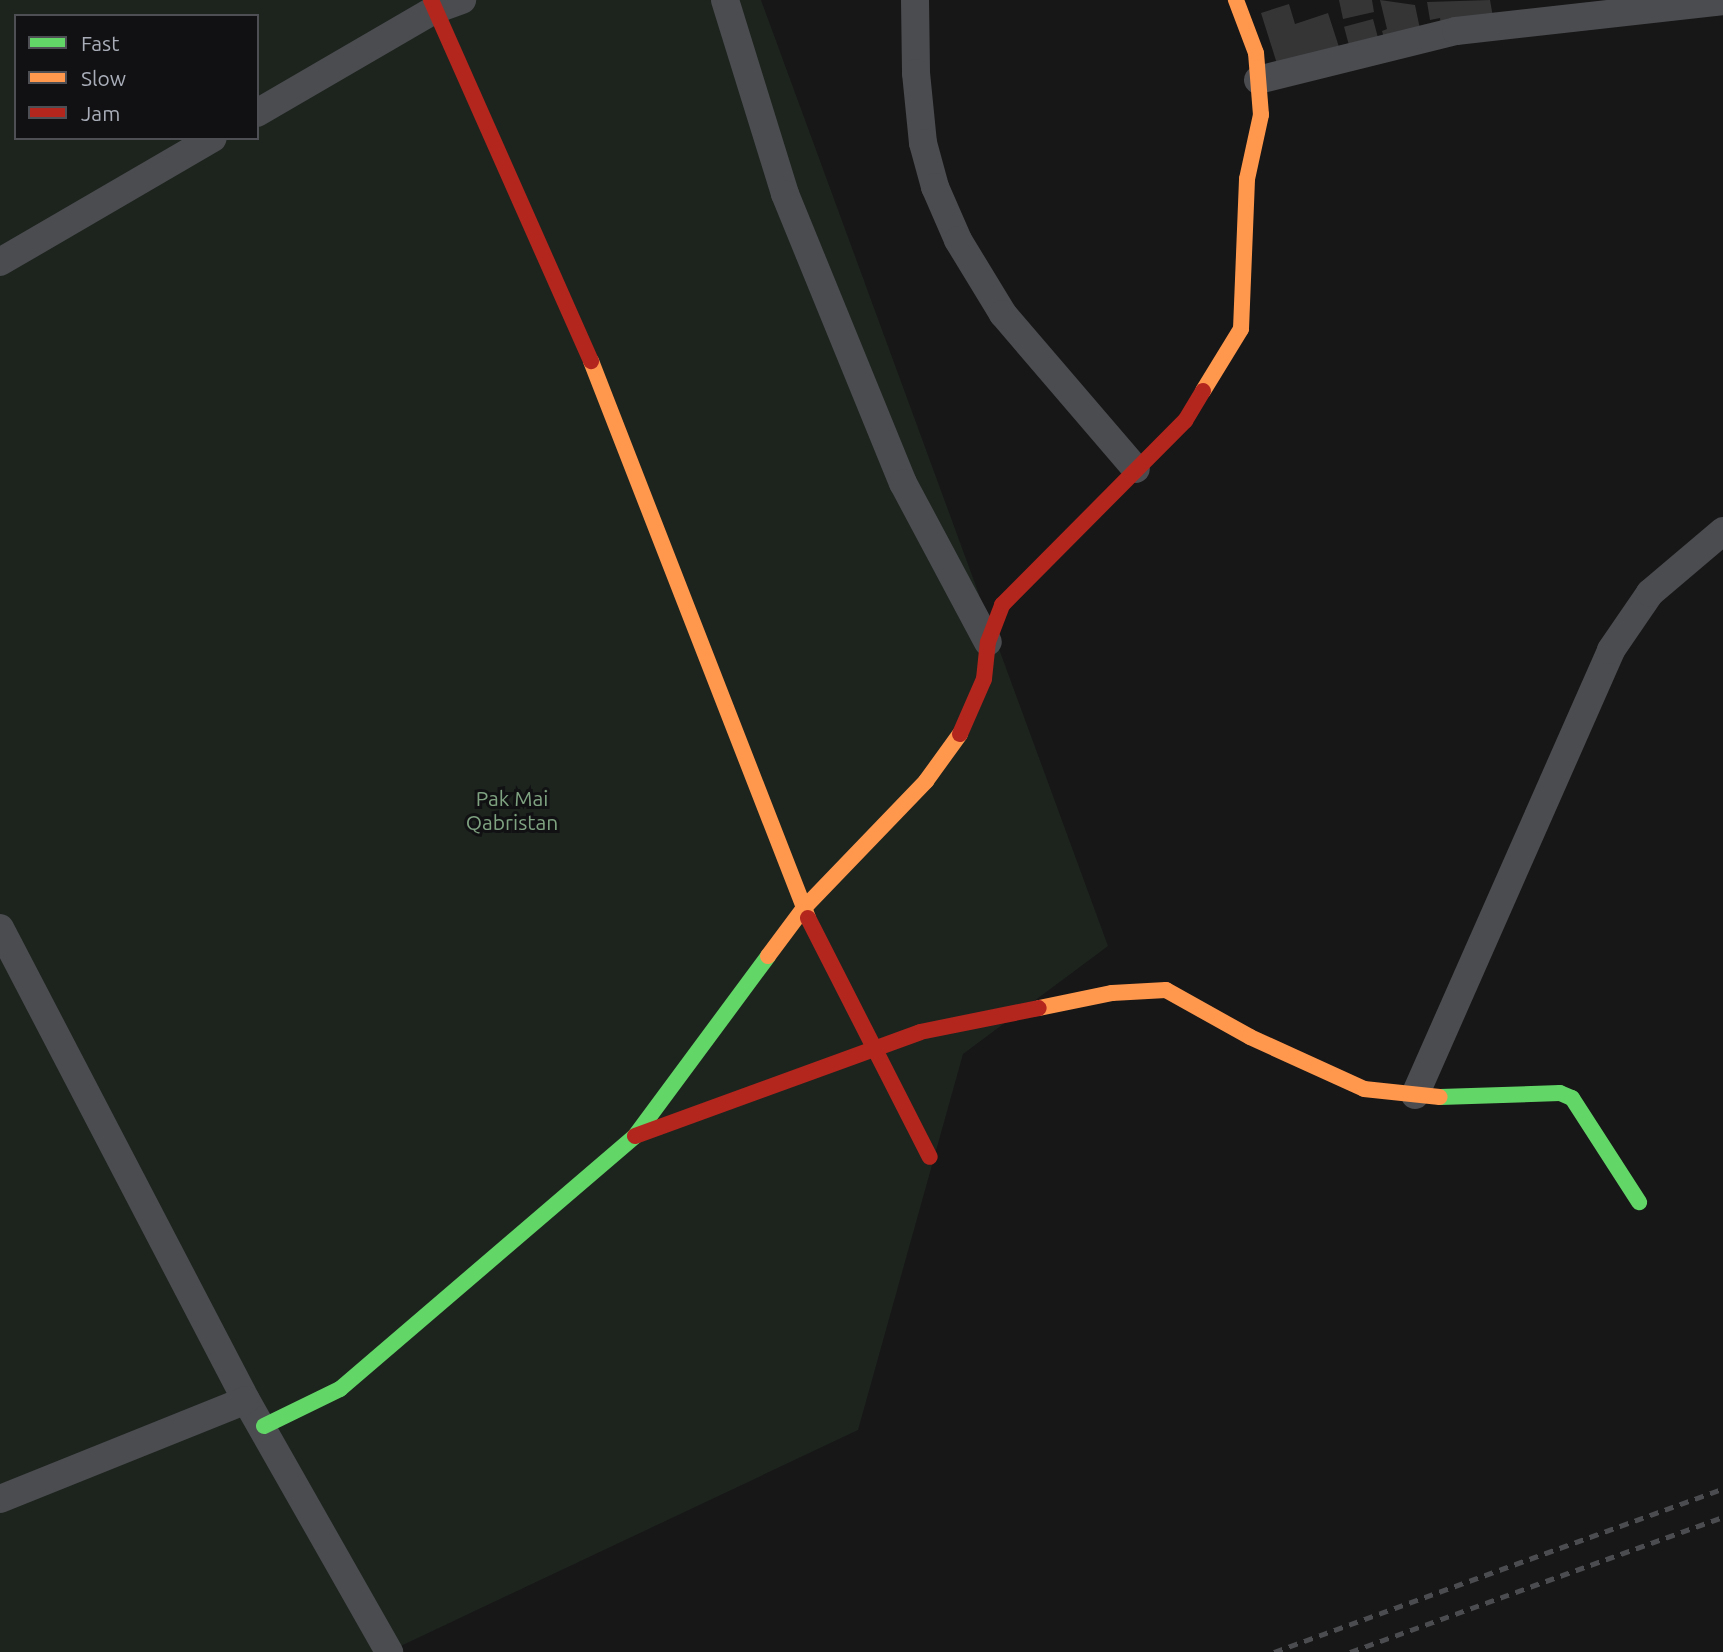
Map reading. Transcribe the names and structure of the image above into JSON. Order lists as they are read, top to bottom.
{
  "parks": ["Pak Mai Qabristan"],
  "legend": ["Fast", "Slow", "Jam"]
}
